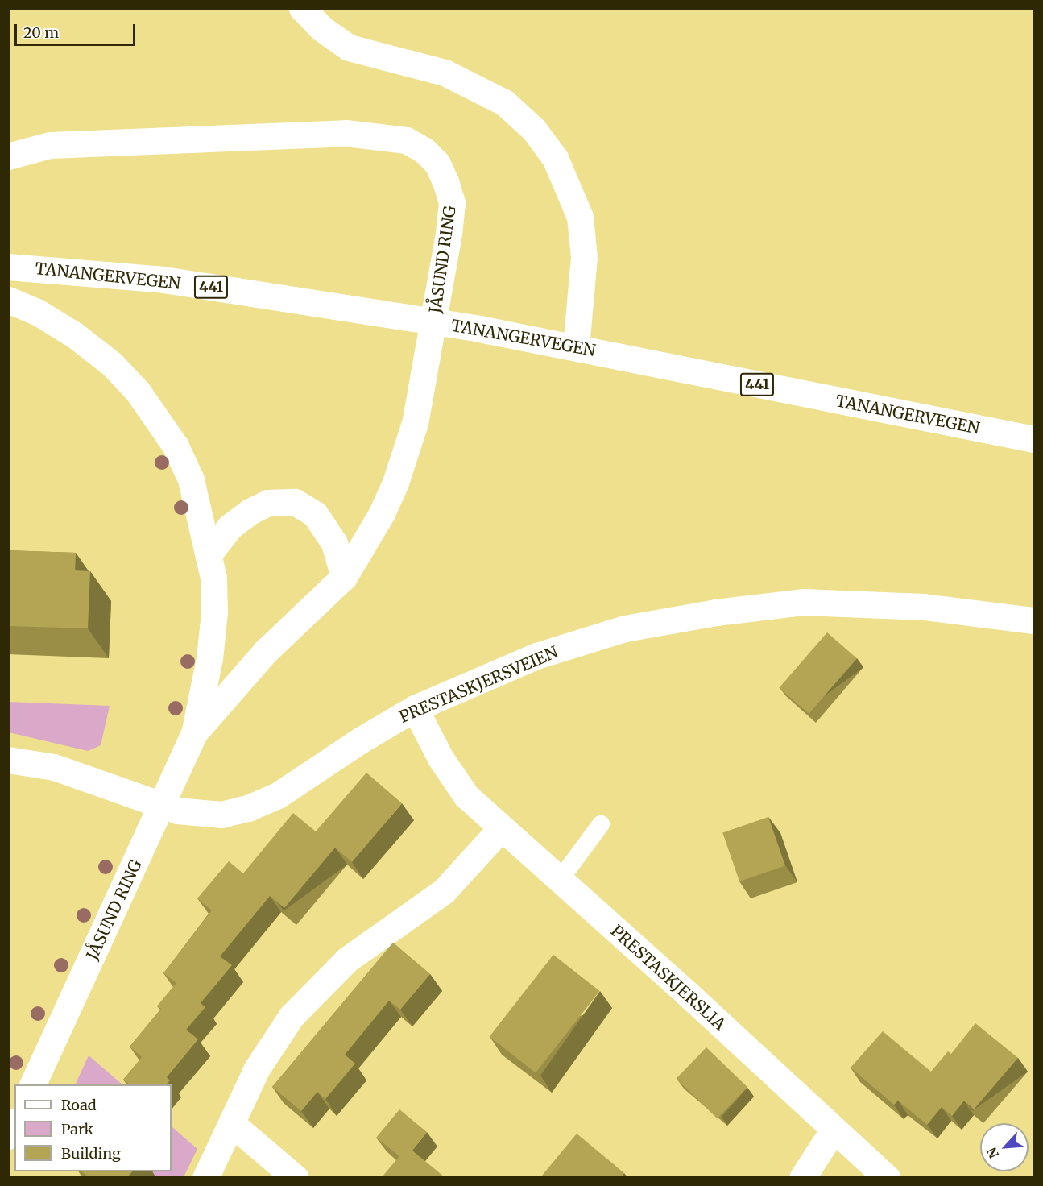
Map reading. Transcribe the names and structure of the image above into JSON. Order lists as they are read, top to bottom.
{
  "streets": {
    "main road": [
      "JÅSUND RING",
      "TANANGERVEGEN",
      "441",
      "PRESTASKJERSVEIEN",
      "PRESTASKJERSLIA"
    ]
  },
  "crossings": [
    ["JÅSUND RING", "PRESTASKJERSVEIEN"],
    ["PRESTASKJERSVEIEN", "PRESTASKJERSLIA"]
  ],
  "legend": ["Road", "Park", "Building"],
  "scale_bar": "20 m",
  "north": "bottom left"
}
